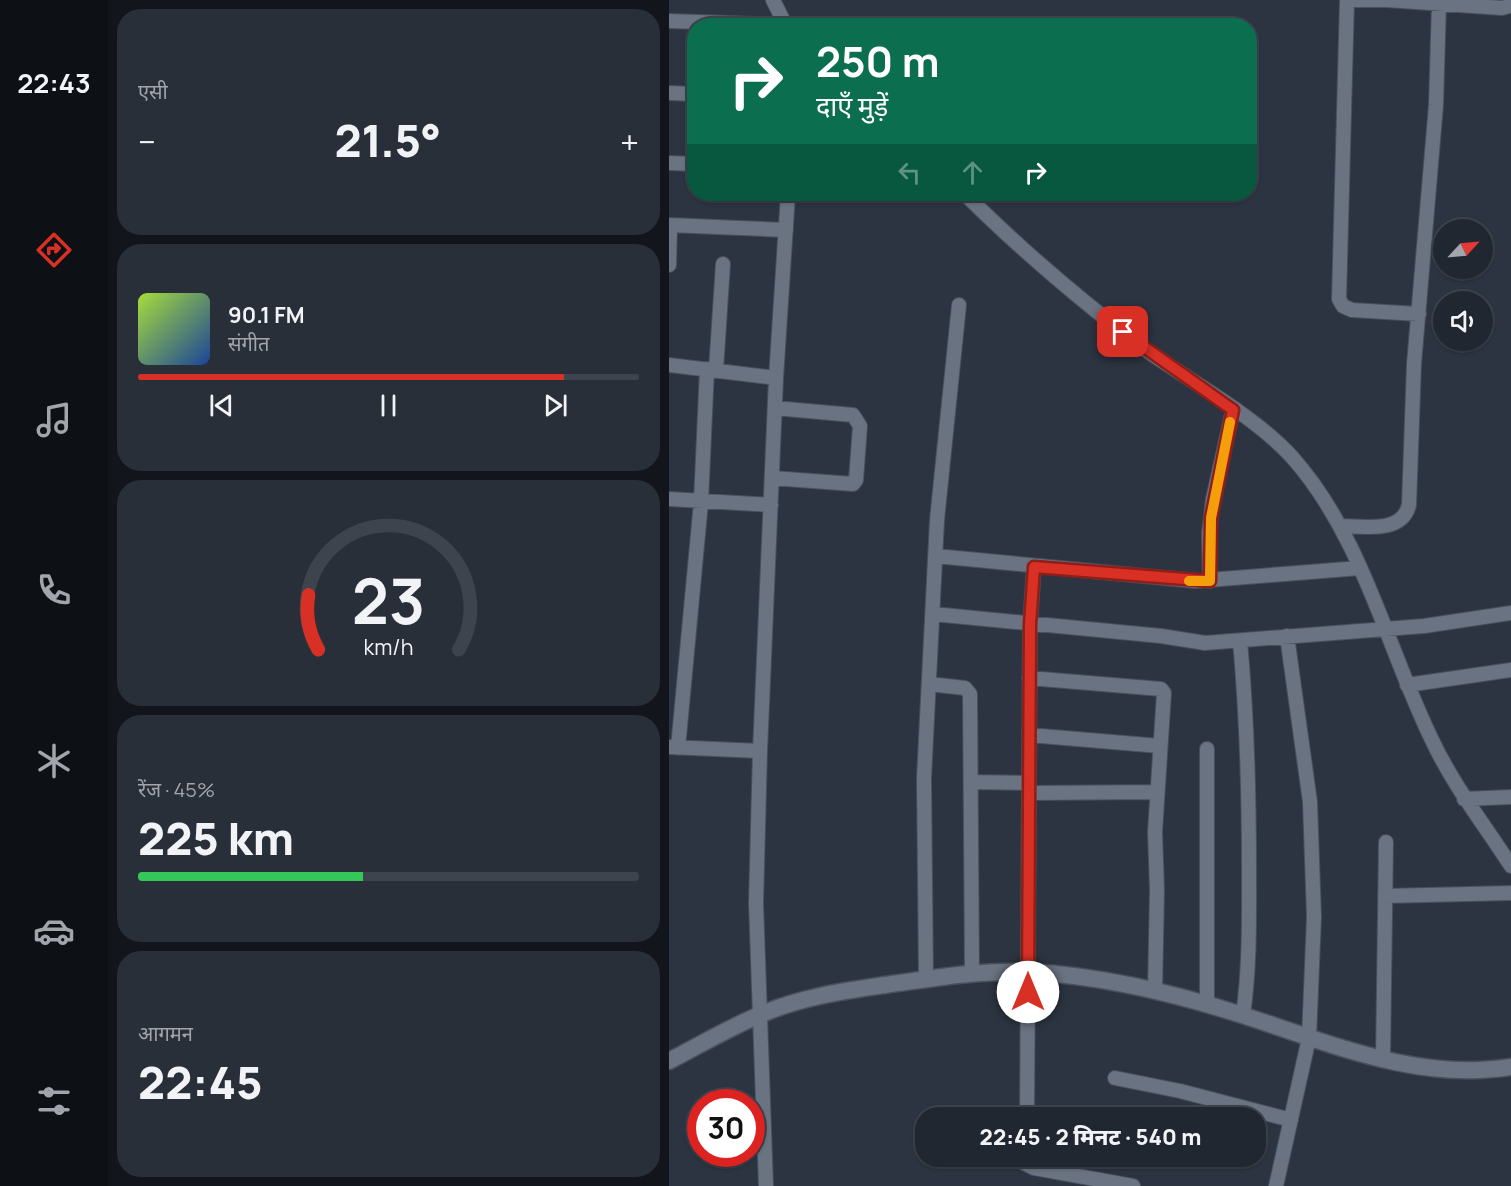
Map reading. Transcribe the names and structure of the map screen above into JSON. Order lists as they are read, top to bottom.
{
  "north": "top right",
  "page": {
    "tabs": "22:43",
    "tile": [
      "एसी",
      ["रेंज · 45%", "225 km"],
      ["आगमन", "22:45"]
    ],
    "turn": ["250 m", "दाएँ मुड़ें"],
    "heat": ["−", "21.5°", "+"],
    "song": ["90.1 FM", "संगीत"],
    "limit": "30",
    "trip": "22:45 · 2 मिनट · 540 m",
    "gauge": ["23", "km/h"]
  }
}
